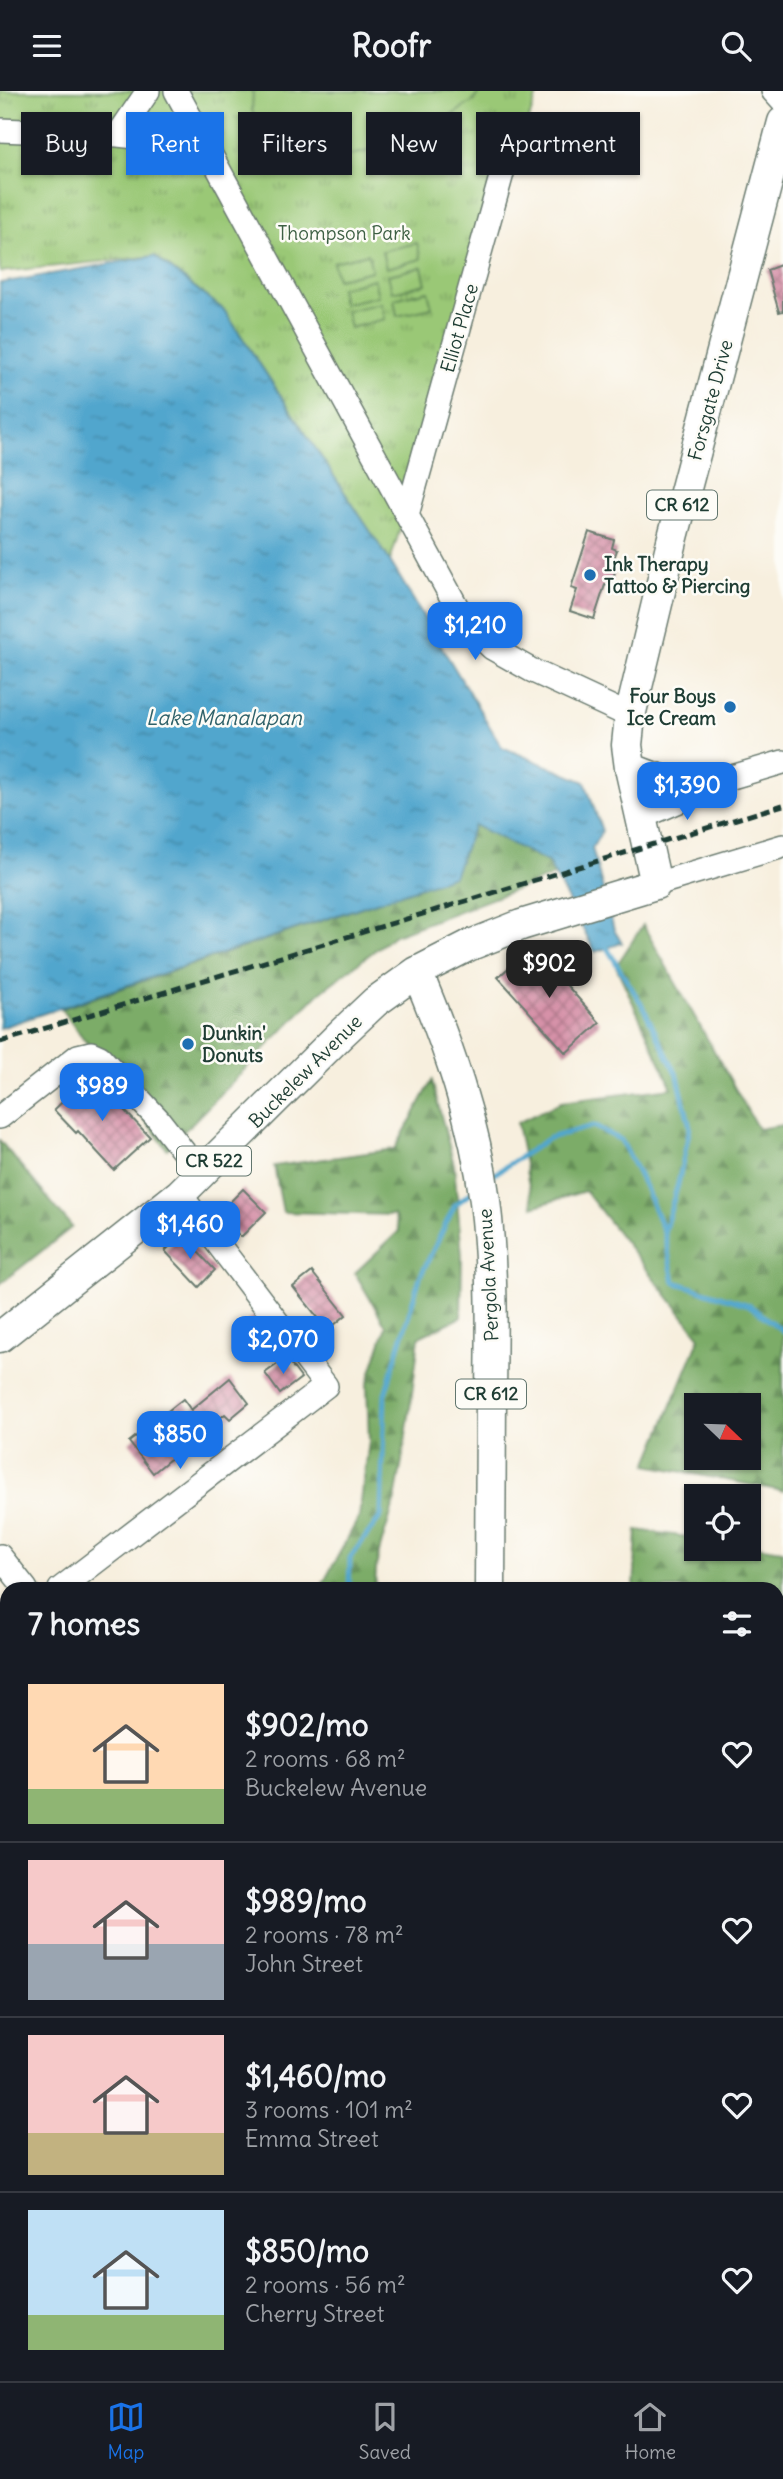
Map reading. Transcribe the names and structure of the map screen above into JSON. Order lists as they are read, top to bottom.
{
  "streets": {
    "main road": [
      "Forsgate Drive",
      "CR 612",
      "Buckelew Avenue",
      "CR 522",
      "Pergola Avenue"
    ],
    "street": ["Elliot Place"]
  },
  "crossings": [
    ["Forsgate Drive", "Buckelew Avenue"],
    ["Forsgate Drive", "CR 522"],
    ["Buckelew Avenue", "CR 522"],
    ["Buckelew Avenue", "Pergola Avenue"]
  ],
  "water": ["Lake Manalapan"],
  "parks": ["Thompson Park"],
  "places": ["Ink Therapy Tattoo & Piercing", "Four Boys Ice Cream", "Dunkin' Donuts"],
  "north": "bottom right",
  "page": {
    "header": "Roofr",
    "chip": [
      "Buy",
      "Rent",
      "Filters",
      "New",
      "Apartment"
    ],
    "price": [
      "$1,210",
      "$1,390",
      "$902",
      "$989",
      "$1,460",
      "$2,070",
      "$850"
    ],
    "heading": "7 homes",
    "list": [
      {
        "name": "$902/mo",
        "note": "2 rooms · 68 m² · Buckelew Avenue"
      },
      {
        "name": "$989/mo",
        "note": "2 rooms · 78 m² · John Street"
      },
      {
        "name": "$1,460/mo",
        "note": "3 rooms · 101 m² · Emma Street"
      },
      {
        "name": "$850/mo",
        "note": "2 rooms · 56 m² · Cherry Street"
      }
    ],
    "tabs": ["Map", "Saved", "Home"]
  }
}
